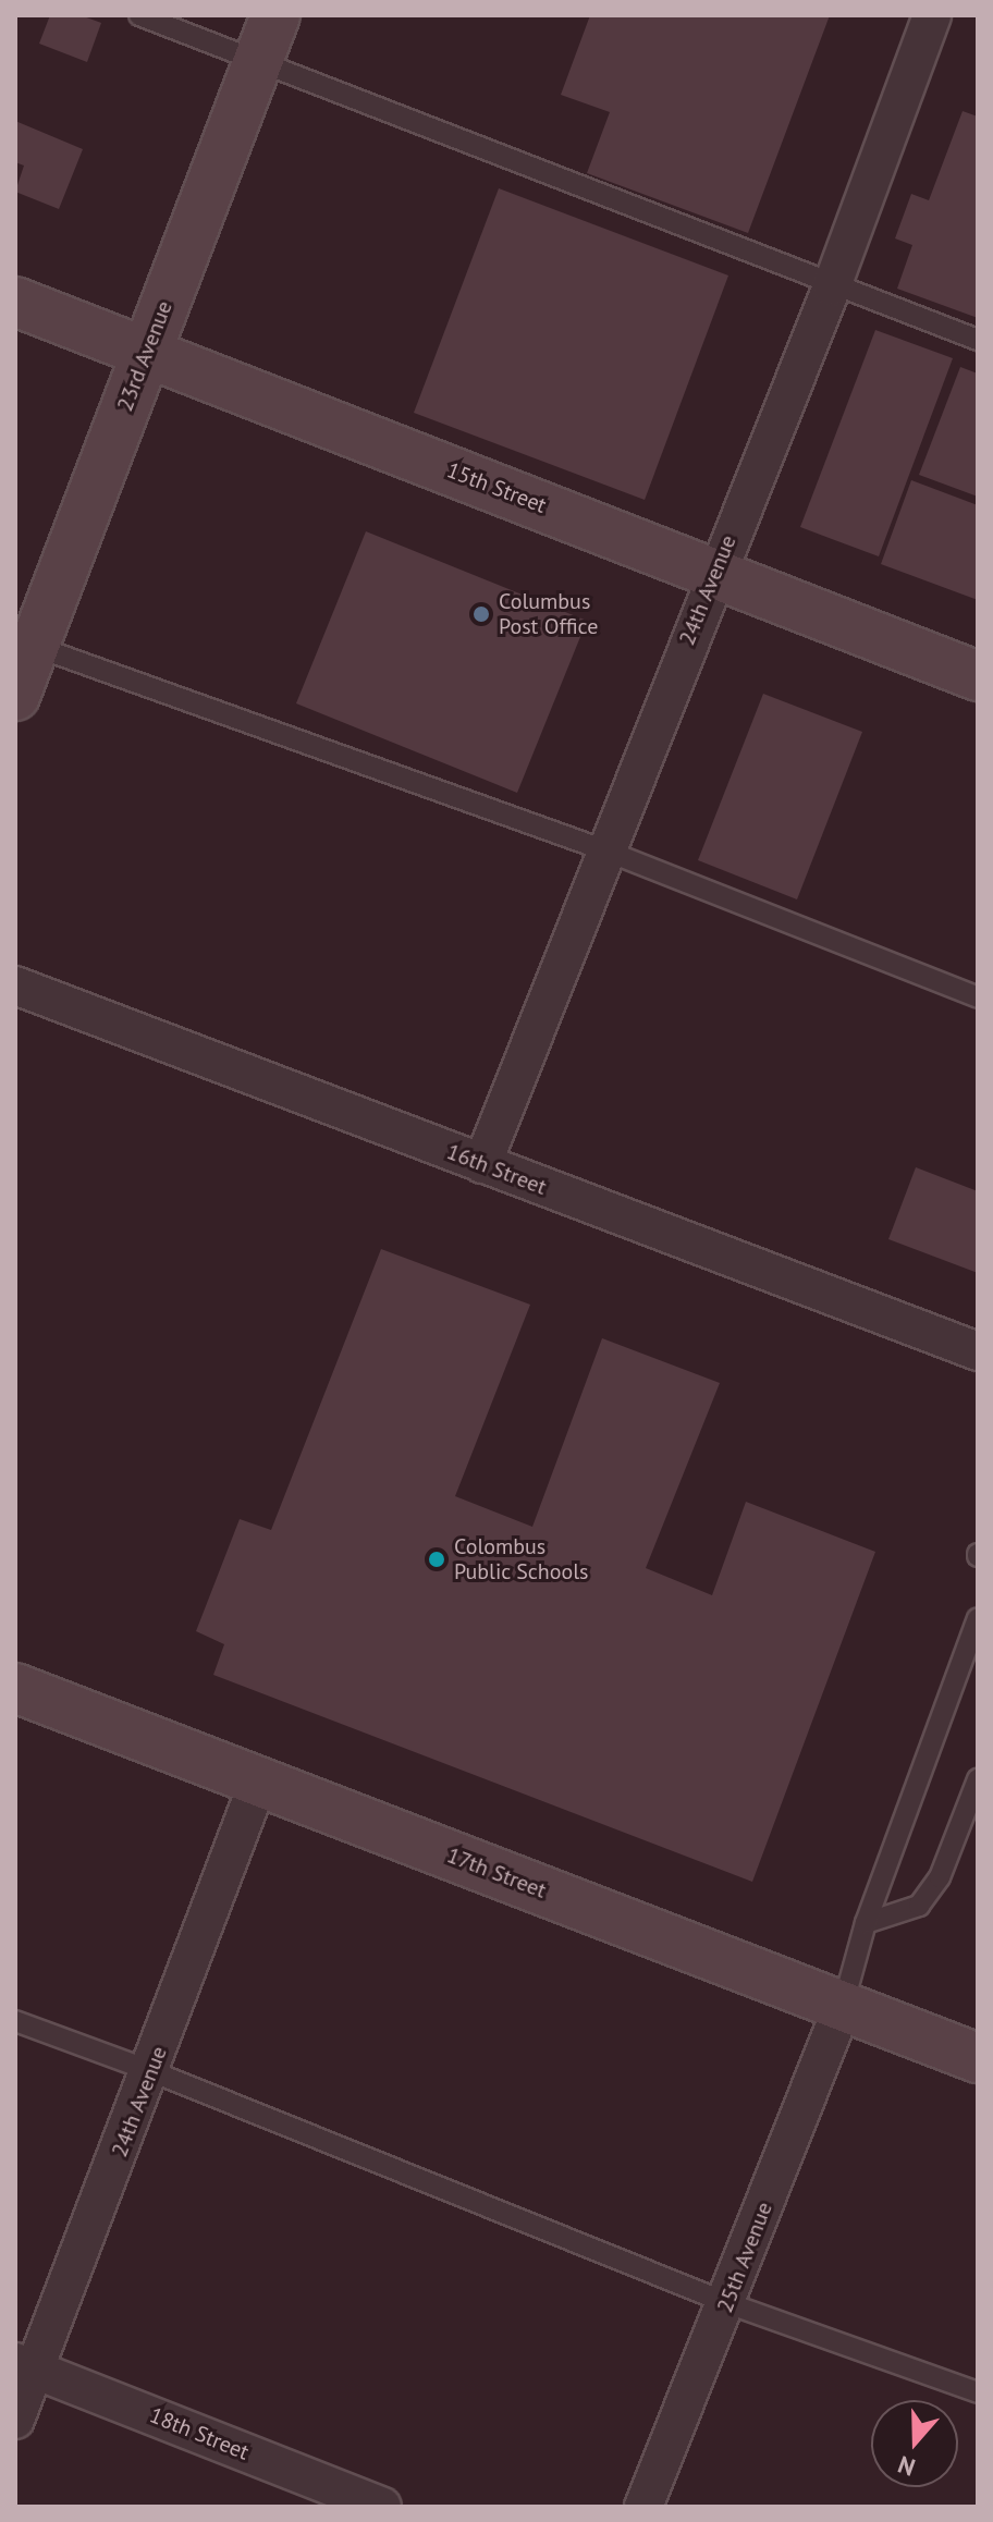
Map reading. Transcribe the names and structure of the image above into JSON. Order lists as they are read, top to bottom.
{
  "streets": {
    "main road": ["23rd Avenue", "15th Street", "17th Street"],
    "street": [
      "24th Avenue",
      "16th Street",
      "25th Avenue",
      "18th Street"
    ]
  },
  "crossings": [
    ["23rd Avenue", "15th Street"],
    ["15th Street", "24th Avenue"],
    ["24th Avenue", "16th Street"],
    ["24th Avenue", "17th Street"],
    ["24th Avenue", "18th Street"],
    ["17th Street", "25th Avenue"]
  ],
  "places": ["Columbus Post Office", "Colombus Public Schools"],
  "north": "bottom"
}
